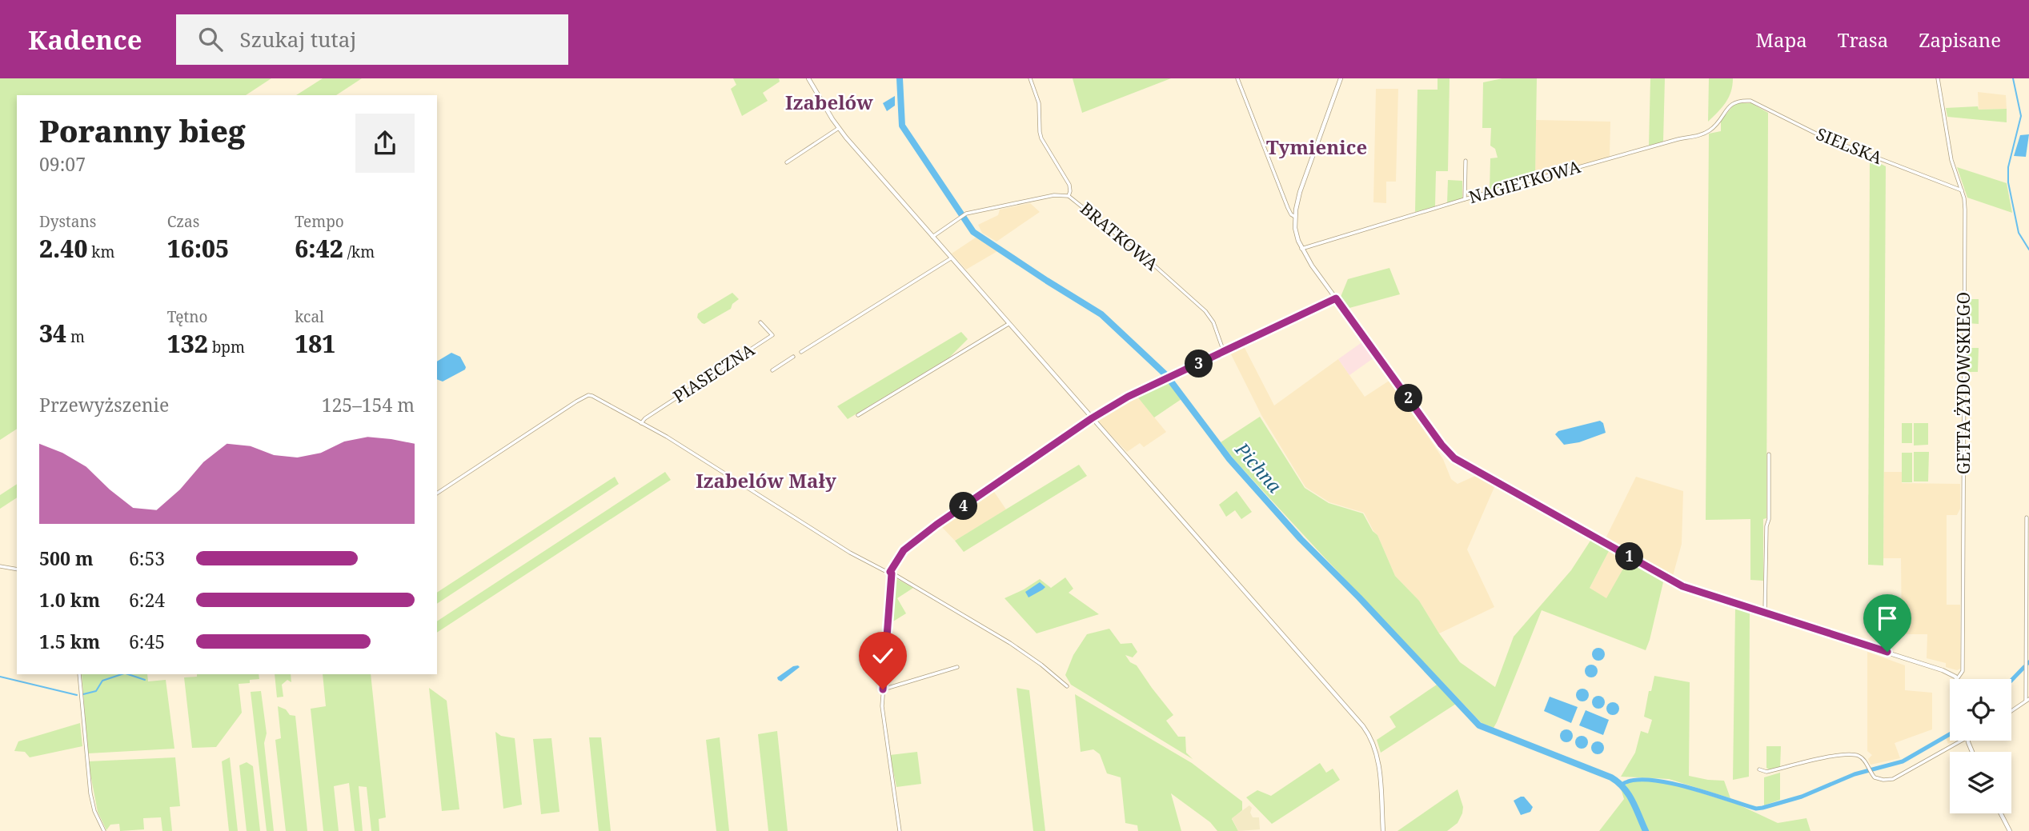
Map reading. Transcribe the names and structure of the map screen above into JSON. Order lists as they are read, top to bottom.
{
  "streets": {
    "street": [
      "SIELSKA",
      "NAGIETKOWA",
      "BRATKOWA",
      "PIASECZNA",
      "GETTA ŻYDOWSKIEGO"
    ]
  },
  "crossings": [
    ["SIELSKA", "NAGIETKOWA"],
    ["SIELSKA", "GETTA ŻYDOWSKIEGO"]
  ],
  "districts": ["Izabelów", "Tymienice", "Izabelów Mały"],
  "water": ["Pichna"],
  "page": {
    "header": "Kadence",
    "search": "Szukaj tutaj",
    "nav": ["Mapa", "Trasa", "Zapisane"],
    "heading": ["Poranny bieg", "09:07"],
    "stats": [
      ["Dystans", "2.40 km"],
      ["Czas", "16:05"],
      ["Tempo", "6:42 /km"],
      ["34 m"],
      ["Tętno", "132 bpm"],
      ["kcal", "181"]
    ],
    "pins": [
      "3",
      "2",
      "4",
      "1"
    ],
    "chart": ["Przewyższenie", "125–154 m"],
    "list": [
      {
        "name": "500 m",
        "note": "6:53"
      },
      {
        "name": "1.0 km",
        "note": "6:24"
      },
      {
        "name": "1.5 km",
        "note": "6:45"
      }
    ]
  }
}
